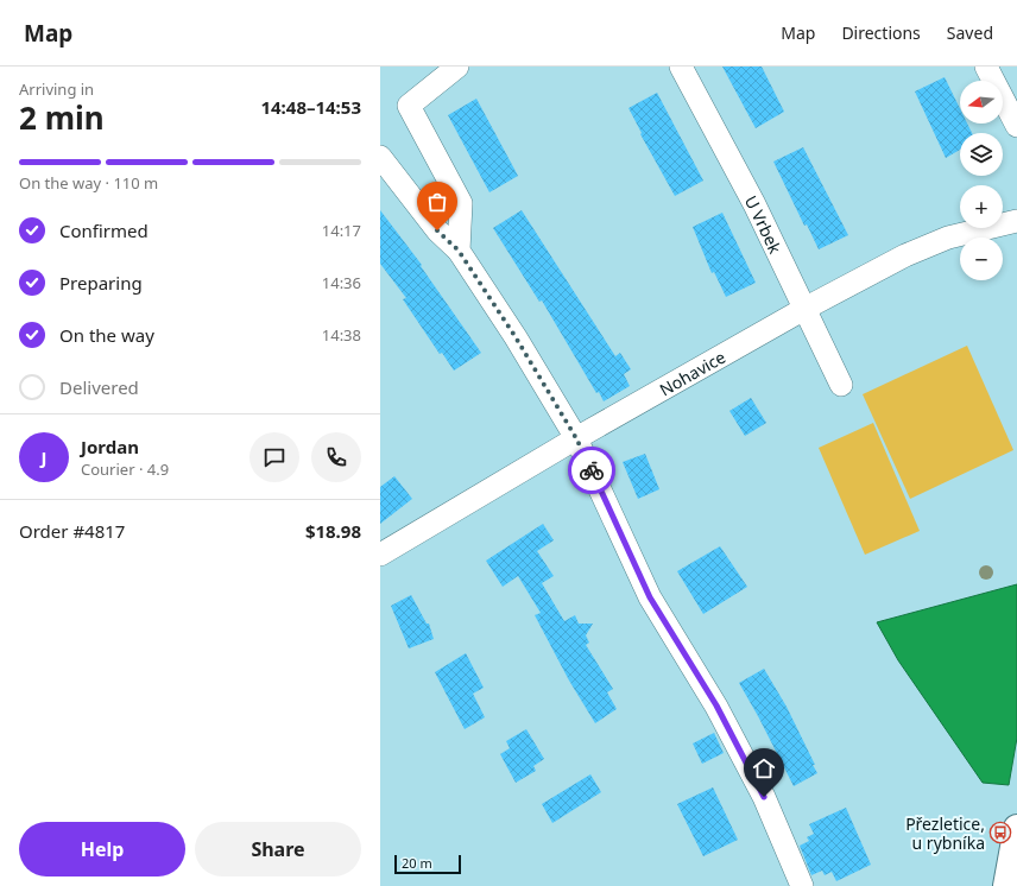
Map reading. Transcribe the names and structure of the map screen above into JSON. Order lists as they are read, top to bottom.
{
  "streets": {
    "street": ["U Vrbek", "Nohavice"]
  },
  "crossings": [
    ["U Vrbek", "Nohavice"]
  ],
  "places": {
    "bus stop": ["Přezletice, u rybníka"]
  },
  "scale_bar": "20 m",
  "north": "left",
  "page": {
    "header": "Map",
    "nav": ["Map", "Directions", "Saved"],
    "heading": ["2 min", "Arriving in", "14:48–14:53"],
    "panel": [
      "Jordan",
      "Courier · 4.9",
      "Order #4817",
      "$18.98"
    ],
    "map_buttons": ["+", "−"],
    "bar": "On the way · 110 m",
    "list": [
      ["Confirmed", "14:17"],
      ["Preparing", "14:36"],
      ["On the way", "14:38"],
      "Delivered"
    ],
    "round": "J",
    "buttons": ["Help", "Share"],
    "scale": "20 m"
  }
}
